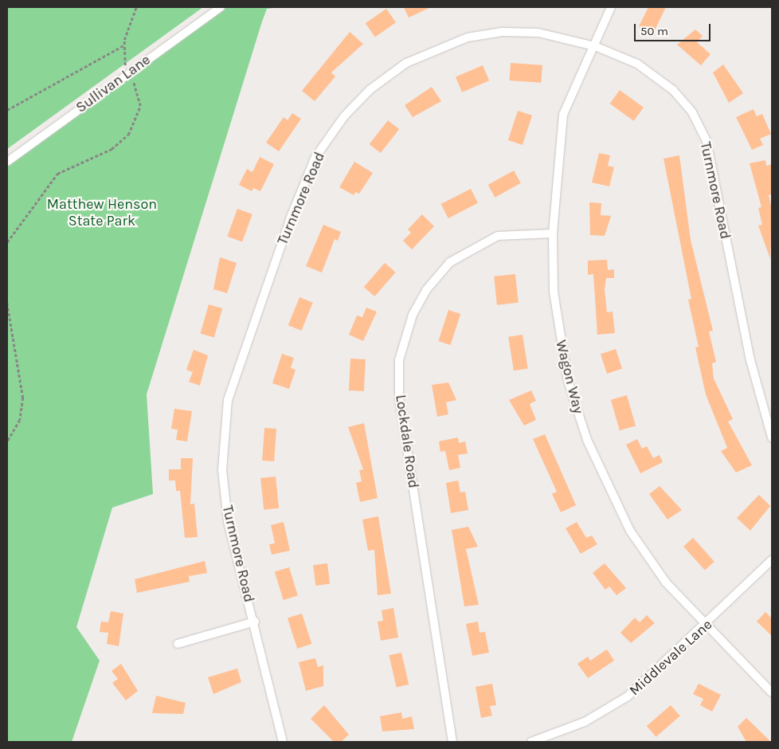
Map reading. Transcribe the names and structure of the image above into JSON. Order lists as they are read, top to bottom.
{
  "streets": {
    "street": [
      "Sullivan Lane",
      "Turnmore Road",
      "Wagon Way",
      "Lockdale Road",
      "Middlevale Lane"
    ]
  },
  "crossings": [
    ["Turnmore Road", "Wagon Way"],
    ["Wagon Way", "Lockdale Road"],
    ["Wagon Way", "Middlevale Lane"]
  ],
  "parks": ["Matthew Henson State Park"],
  "scale_bar": "50 m"
}
